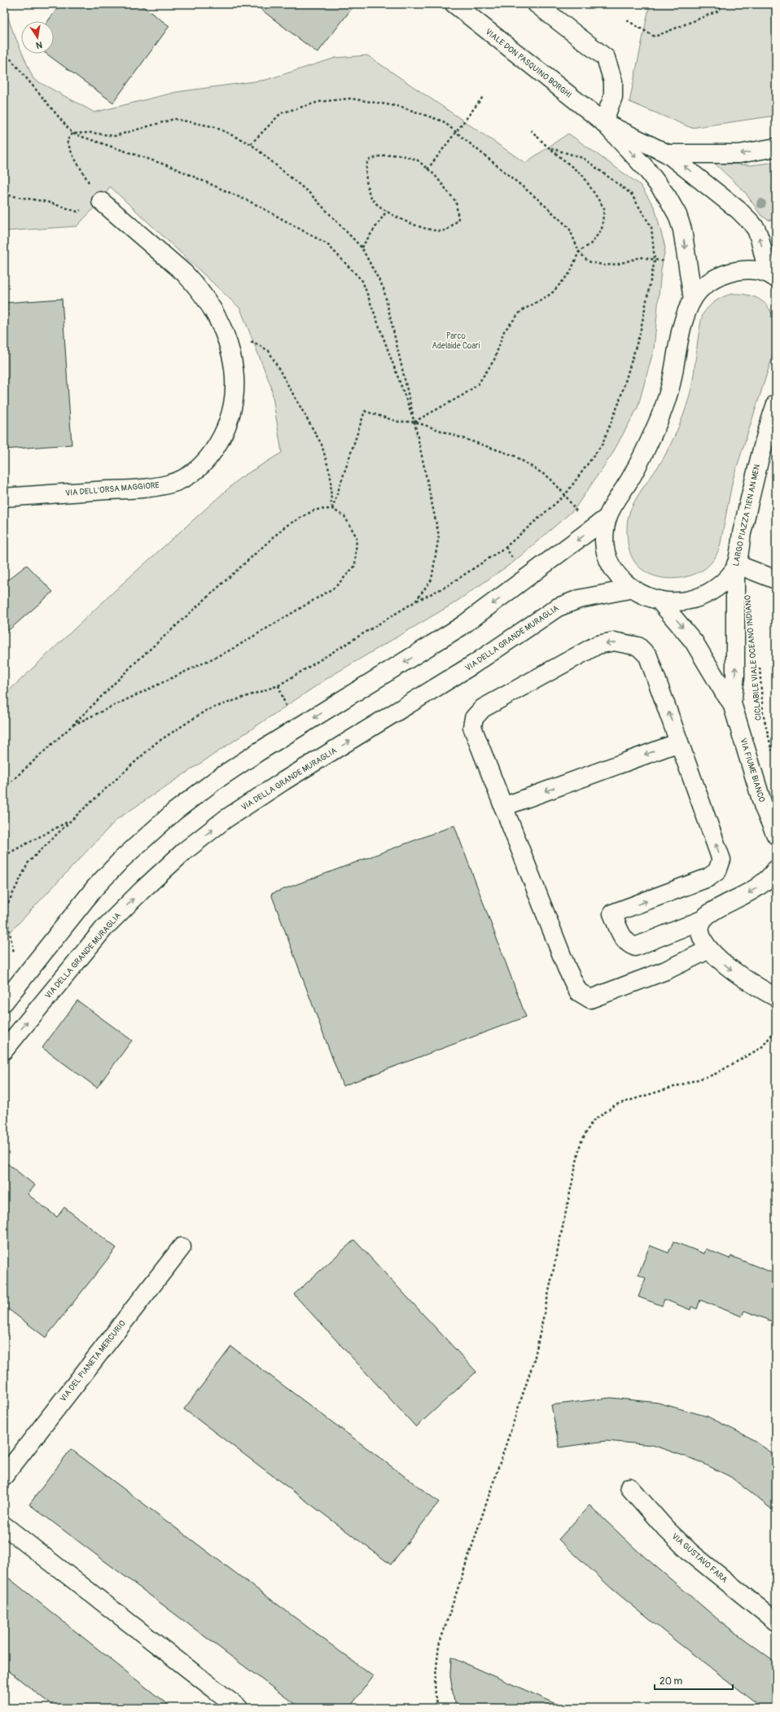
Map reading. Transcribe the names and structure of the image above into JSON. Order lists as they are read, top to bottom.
{
  "streets": {
    "street": [
      "VIALE DON PASQUINO BORGHI",
      "VIA DELL'ORSA MAGGIORE",
      "LARGO PIAZZA TIEN AN MEN",
      "VIA DELLA GRANDE MURAGLIA",
      "VIA FIUME BIANCO",
      "VIA DEL PIANETA MERCURIO",
      "VIA GUSTAVO FARA"
    ],
    "path": ["CICLABILE VIALE OCEANO INDIANO"]
  },
  "crossings": [
    ["VIALE DON PASQUINO BORGHI", "LARGO PIAZZA TIEN AN MEN"],
    ["LARGO PIAZZA TIEN AN MEN", "VIA DELLA GRANDE MURAGLIA"]
  ],
  "parks": ["Parco Adelaide Coari"],
  "scale_bar": "20 m",
  "north": "bottom"
}
